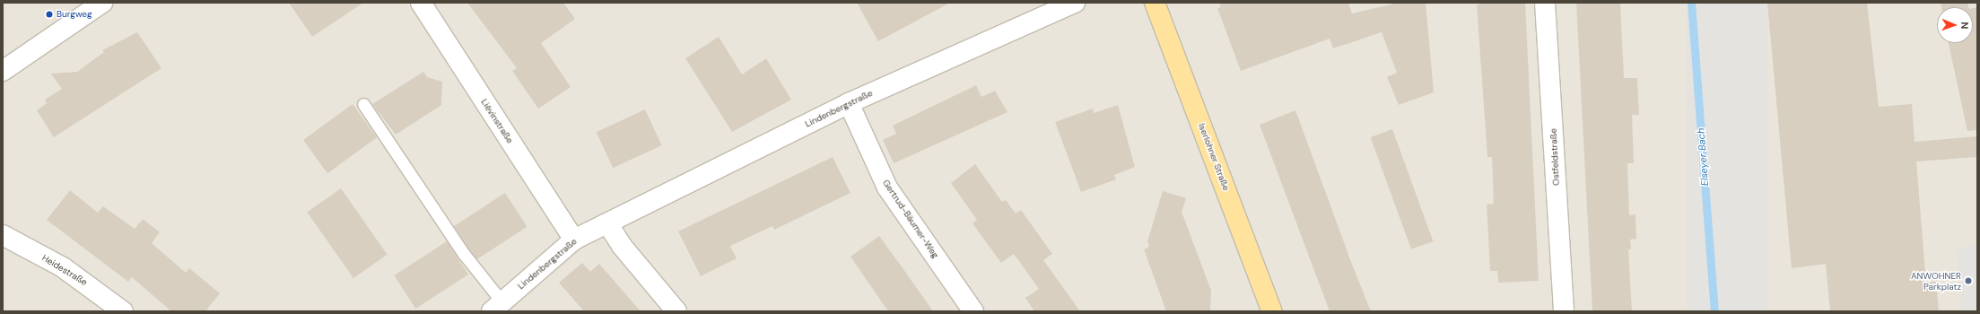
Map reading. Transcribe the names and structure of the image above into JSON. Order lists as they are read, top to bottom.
{
  "streets": {
    "main road": ["Iserlohner Straße"],
    "street": [
      "Lindenbergstraße",
      "Liévinstraße",
      "Ostfeldstraße",
      "Gertrud-Bäumer-Weg",
      "Heidestraße"
    ]
  },
  "crossings": [
    ["Lindenbergstraße", "Liévinstraße"],
    ["Lindenbergstraße", "Gertrud-Bäumer-Weg"]
  ],
  "water": ["Elseyer Bach"],
  "places": ["Burgweg", "ANWOHNER Parkplatz"],
  "north": "right"
}
